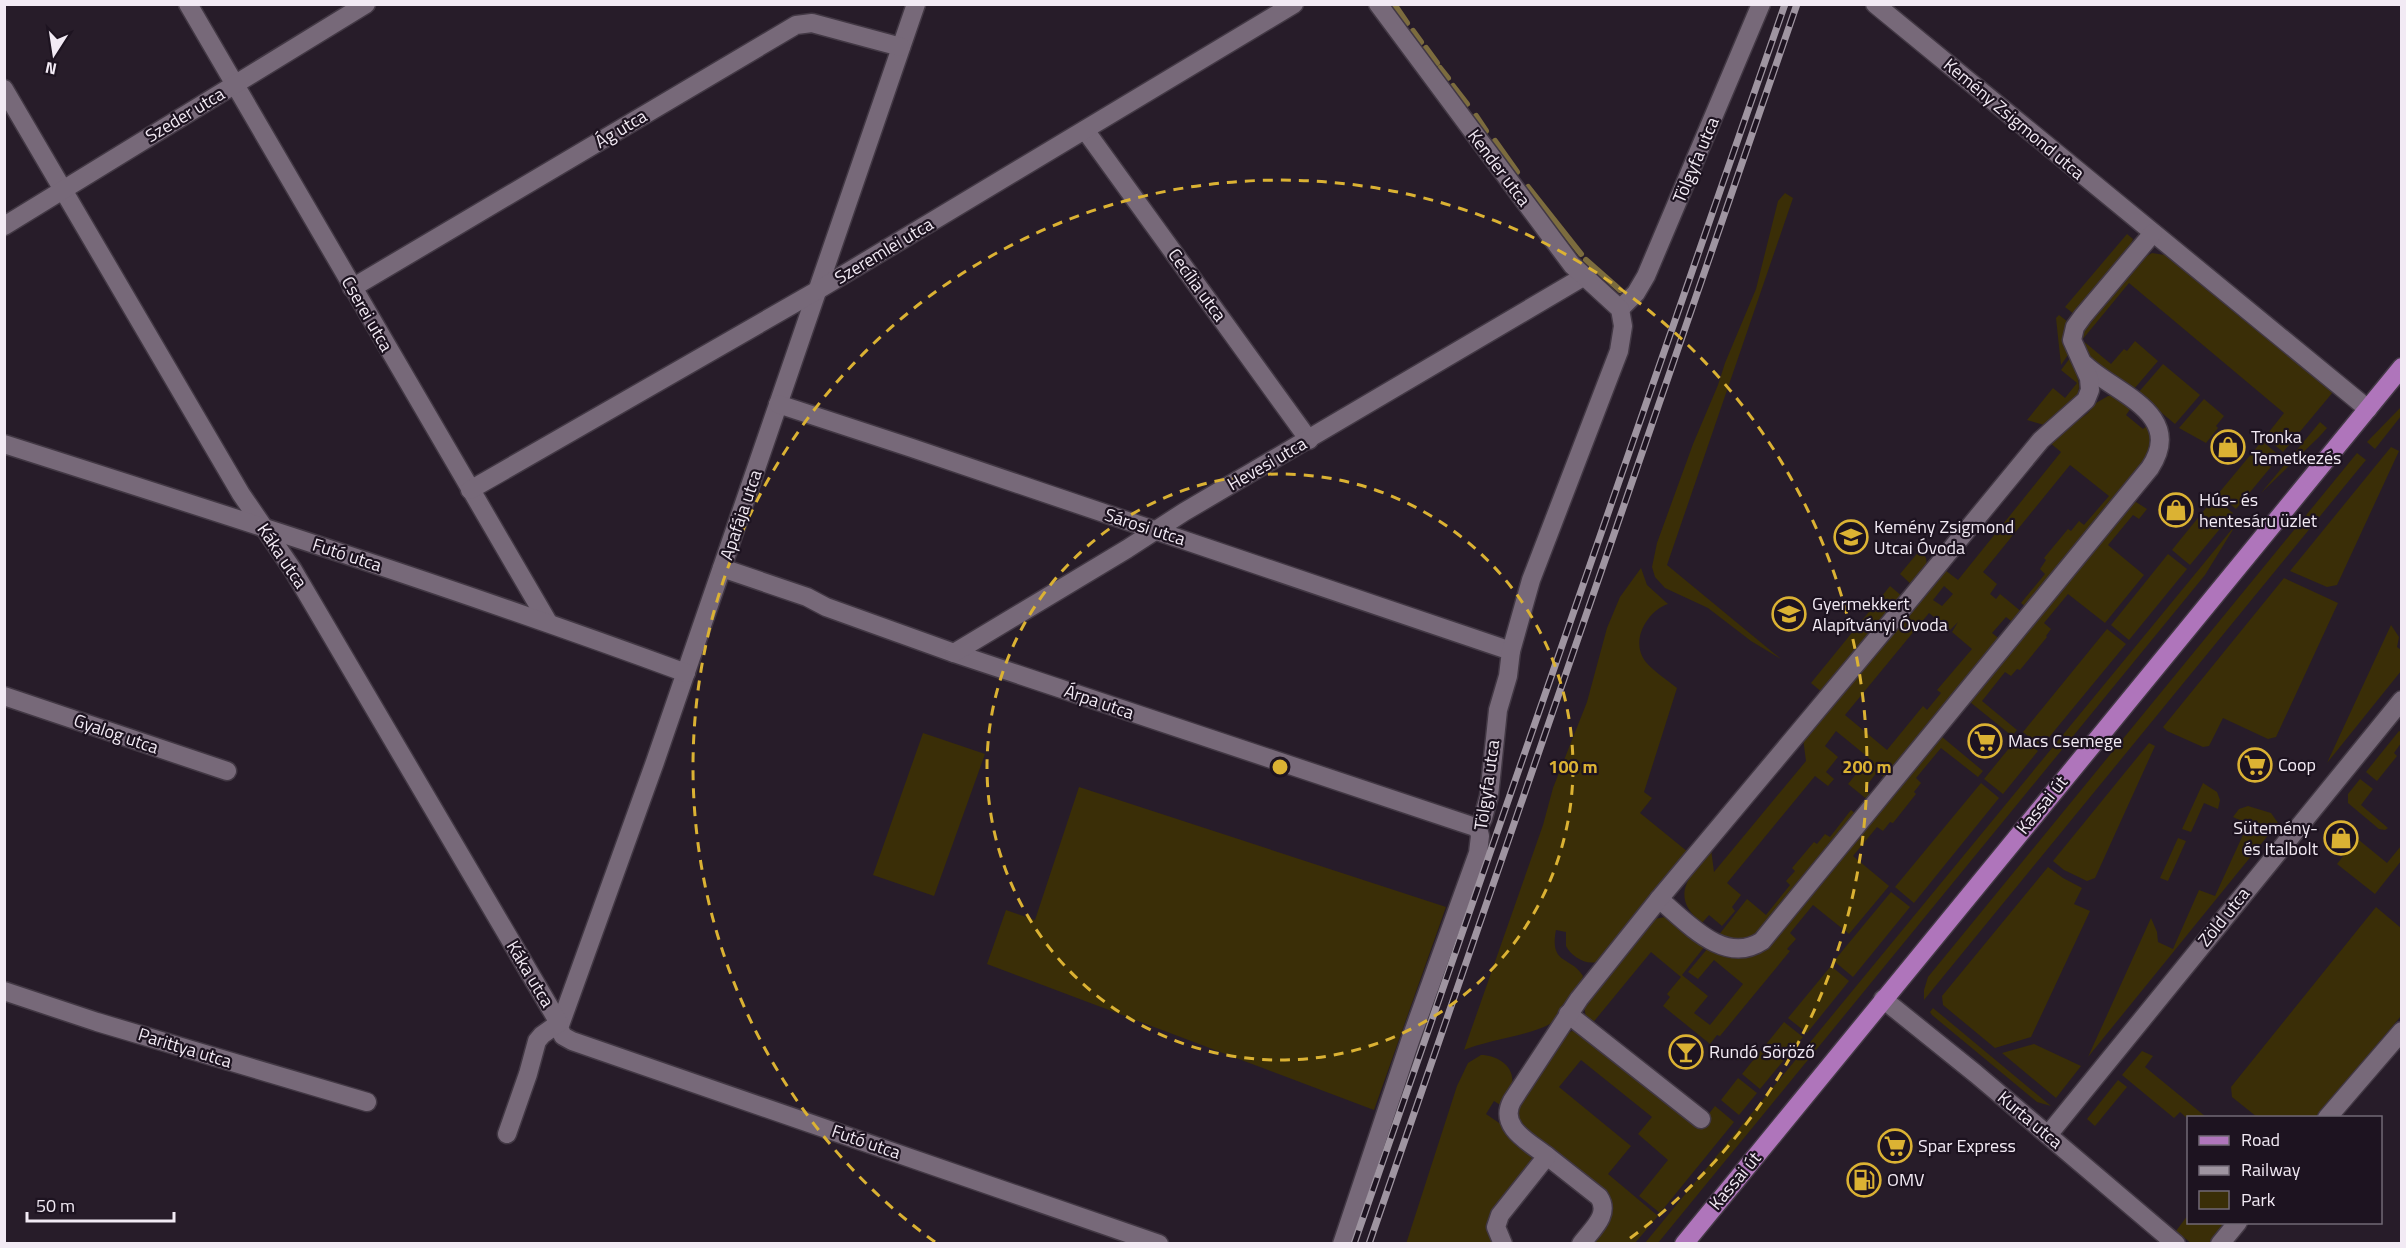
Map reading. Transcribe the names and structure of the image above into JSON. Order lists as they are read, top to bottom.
{
  "streets": {
    "main road": ["Kassai út"],
    "street": [
      "Szeder utca",
      "Kemény Zsigmond utca",
      "Ág utca",
      "Tölgyfa utca",
      "Kender utca",
      "Szeremlei utca",
      "Cecília utca",
      "Cserei utca",
      "Hevesi utca",
      "Apafája utca",
      "Sárosi utca",
      "Futó utca",
      "Káka utca",
      "Árpa utca",
      "Gyalog utca",
      "Zöld utca",
      "Parittya utca",
      "Kurta utca"
    ]
  },
  "crossings": [
    ["Szeder utca", "Cserei utca"],
    ["Szeder utca", "Káka utca"],
    ["Kemény Zsigmond utca", "Kassai út"],
    ["Ág utca", "Cserei utca"],
    ["Ág utca", "Apafája utca"],
    ["Tölgyfa utca", "Kender utca"],
    ["Tölgyfa utca", "Sárosi utca"],
    ["Tölgyfa utca", "Árpa utca"],
    ["Kender utca", "Hevesi utca"],
    ["Szeremlei utca", "Cecília utca"],
    ["Szeremlei utca", "Cserei utca"],
    ["Szeremlei utca", "Apafája utca"],
    ["Cecília utca", "Hevesi utca"],
    ["Cserei utca", "Futó utca"],
    ["Hevesi utca", "Sárosi utca"],
    ["Hevesi utca", "Árpa utca"],
    ["Apafája utca", "Sárosi utca"],
    ["Apafája utca", "Futó utca"],
    ["Apafája utca", "Káka utca"],
    ["Apafája utca", "Árpa utca"],
    ["Futó utca", "Káka utca"],
    ["Kassai út", "Kurta utca"],
    ["Zöld utca", "Kurta utca"]
  ],
  "places": {
    "shop": ["Tronka Temetkezés", "Hús- és hentesáru üzlet", "Sütemény- és Italbolt"],
    "school or university": ["Kemény Zsigmond Utcai Óvoda", "Gyermekkert Alapítványi Óvoda"],
    "supermarket": ["Macs Csemege", "Coop", "Spar Express"],
    "bar": ["Rundó Söröző"],
    "fuel station": ["OMV"]
  },
  "legend": ["Road", "Railway", "Park"],
  "scale_bar": "50 m",
  "north": "bottom",
  "rings": ["100 m", "200 m"]
}
